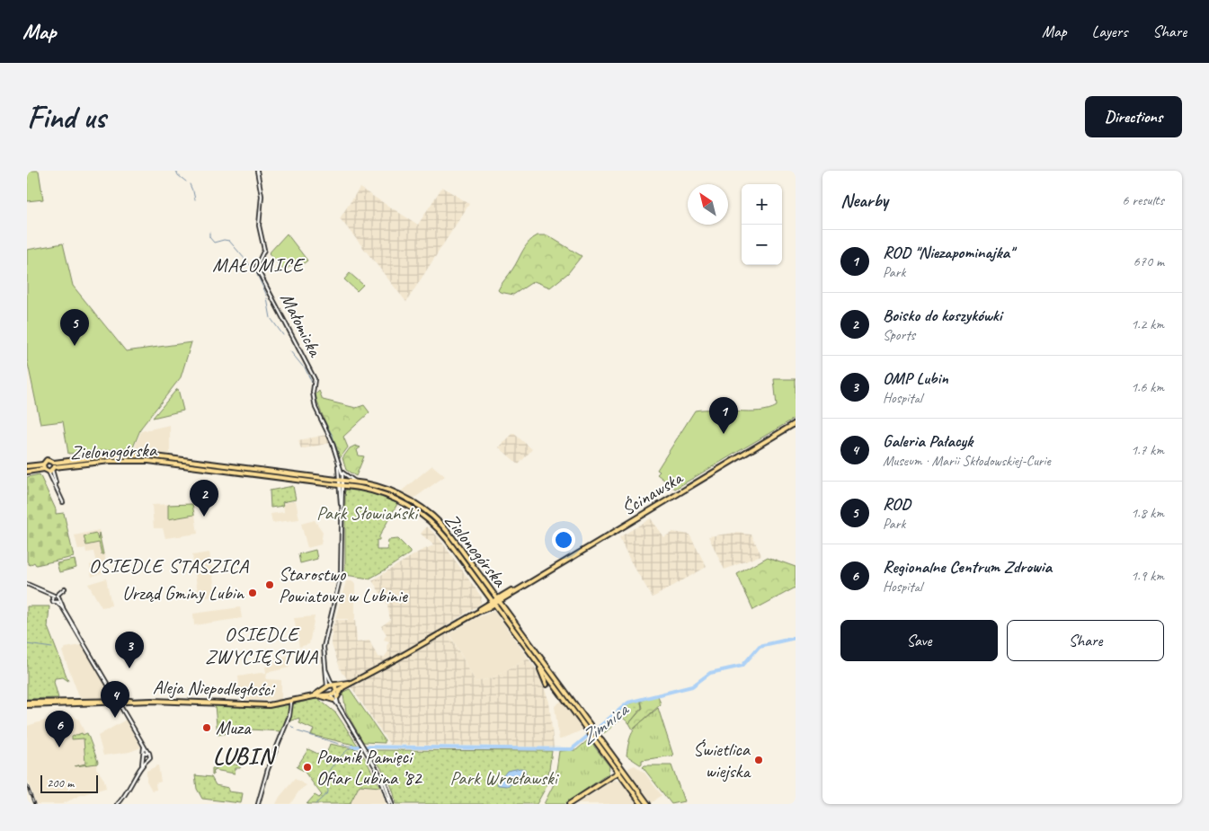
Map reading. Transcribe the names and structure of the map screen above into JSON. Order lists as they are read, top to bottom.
{
  "streets": {
    "main road": ["Zielonogórska", "Ścinawska", "Aleja Niepodległości"],
    "street": ["Małomicka"]
  },
  "crossings": [
    ["Małomicka", "Zielonogórska"],
    ["Zielonogórska", "Ścinawska"]
  ],
  "districts": [
    "MAŁOMICE",
    "OSIEDLE STASZICA",
    "OSIEDLE ZWYCIĘSTWA",
    "LUBIN"
  ],
  "water": ["Zimnica"],
  "parks": ["Park Słowiański", "Park Wrocławski"],
  "places": [
    "Starostwo Powiatowe w Lubinie",
    "Urząd Gminy Lubin",
    "Muza",
    "Świetlica wiejska",
    "Pomnik Pamięci Ofiar Lubina ’82"
  ],
  "scale_bar": "200 m",
  "north": "top left",
  "page": {
    "header": "Map",
    "nav": ["Map", "Layers", "Share"],
    "buttons": [
      "Directions",
      ["Save", "Share"]
    ],
    "title": "Find us",
    "heading": ["Nearby", "6 results"],
    "map_buttons": ["+", "−"],
    "list": [
      {
        "mark": "1",
        "name": "ROD \"Niezapominajka\"",
        "note": "Park",
        "value": "670 m"
      },
      {
        "mark": "2",
        "name": "Boisko do koszykówki",
        "note": "Sports",
        "value": "1.2 km"
      },
      {
        "mark": "3",
        "name": "OMP Lubin",
        "note": "Hospital",
        "value": "1.6 km"
      },
      {
        "mark": "4",
        "name": "Galeria Pałacyk",
        "note": "Museum · Marii Skłodowskiej-Curie",
        "value": "1.7 km"
      },
      {
        "mark": "5",
        "name": "ROD",
        "note": "Park",
        "value": "1.8 km"
      },
      {
        "mark": "6",
        "name": "Regionalne Centrum Zdrowia",
        "note": "Hospital",
        "value": "1.9 km"
      }
    ],
    "pins": [
      "5",
      "1",
      "2",
      "3",
      "4",
      "6"
    ],
    "scale": "200 m"
  }
}
